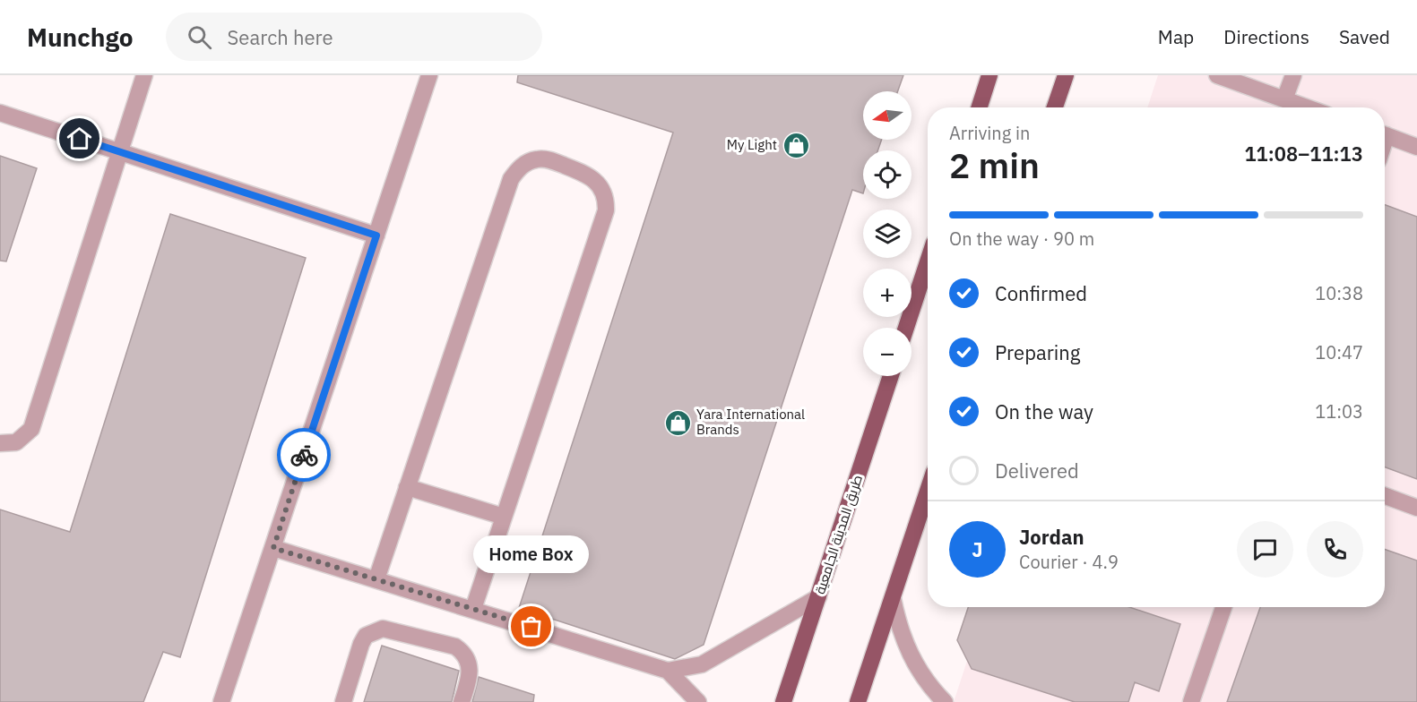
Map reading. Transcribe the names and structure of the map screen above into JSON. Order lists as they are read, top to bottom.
{
  "streets": {
    "main road": ["طريق المدينة الجامعية"]
  },
  "places": {
    "shop": ["My Light", "Yara International Brands"],
    "other": ["Home Box"]
  },
  "north": "left",
  "page": {
    "header": "Munchgo",
    "search": "Search here",
    "nav": ["Map", "Directions", "Saved"],
    "map_buttons": ["+", "−"],
    "heading": ["2 min", "Arriving in", "11:08–11:13"],
    "panel": ["Jordan", "Courier · 4.9"],
    "bar": "On the way · 90 m",
    "list": [
      ["Confirmed", "10:38"],
      ["Preparing", "10:47"],
      ["On the way", "11:03"],
      "Delivered"
    ],
    "round": "J",
    "bubble": "Home Box"
  }
}
